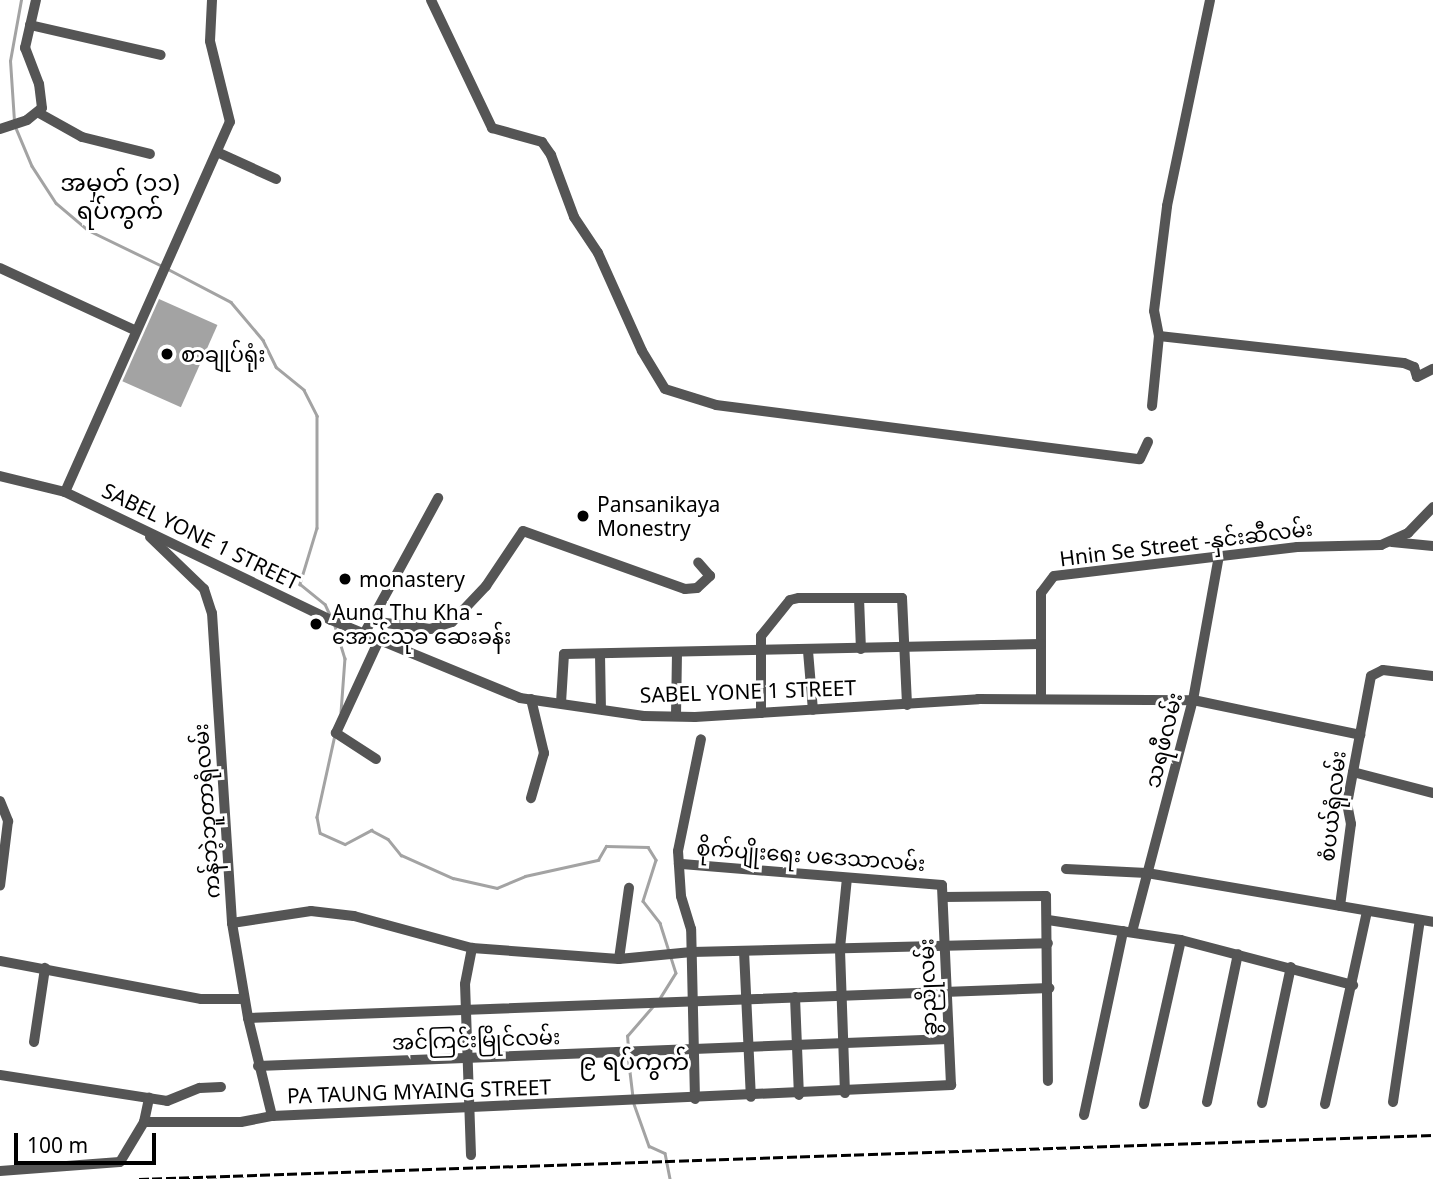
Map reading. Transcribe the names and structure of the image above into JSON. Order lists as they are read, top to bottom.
{
  "streets": {
    "street": [
      "SABEL YONE 1 STREET",
      "Hnin Se Street -နှင်းဆီလမ်း",
      "သရဖီလမ်း",
      "စံပယ်ရုံလမ်း",
      "ကန်ဘဲ့ဘူတာရုံလမ်း",
      "စိုက်ပျိုးရေး ပဒေသာလမ်း",
      "ခွာညိုလမ်း",
      "အင်ကြင်းမြိုင်လမ်း",
      "PA TAUNG MYAING STREET"
    ]
  },
  "crossings": [
    ["SABEL YONE 1 STREET", "Hnin Se Street -နှင်းဆီလမ်း"],
    ["SABEL YONE 1 STREET", "သရဖီလမ်း"],
    ["SABEL YONE 1 STREET", "စံပယ်ရုံလမ်း"],
    ["SABEL YONE 1 STREET", "ကန်ဘဲ့ဘူတာရုံလမ်း"],
    ["Hnin Se Street -နှင်းဆီလမ်း", "သရဖီလမ်း"],
    ["ကန်ဘဲ့ဘူတာရုံလမ်း", "အင်ကြင်းမြိုင်လမ်း"],
    ["ကန်ဘဲ့ဘူတာရုံလမ်း", "PA TAUNG MYAING STREET"],
    ["စိုက်ပျိုးရေး ပဒေသာလမ်း", "ခွာညိုလမ်း"],
    ["ခွာညိုလမ်း", "အင်ကြင်းမြိုင်လမ်း"],
    ["ခွာညိုလမ်း", "PA TAUNG MYAING STREET"]
  ],
  "districts": ["အမှတ် (၁၁) ရပ်ကွက်", "၉ ရပ်ကွက်"],
  "places": [
    "စာချုပ်ရုံး",
    "Pansanikaya Monestry",
    "monastery",
    "Aung Thu Kha - အောင်သုခ ဆေးခန်း"
  ],
  "scale_bar": "100 m"
}
